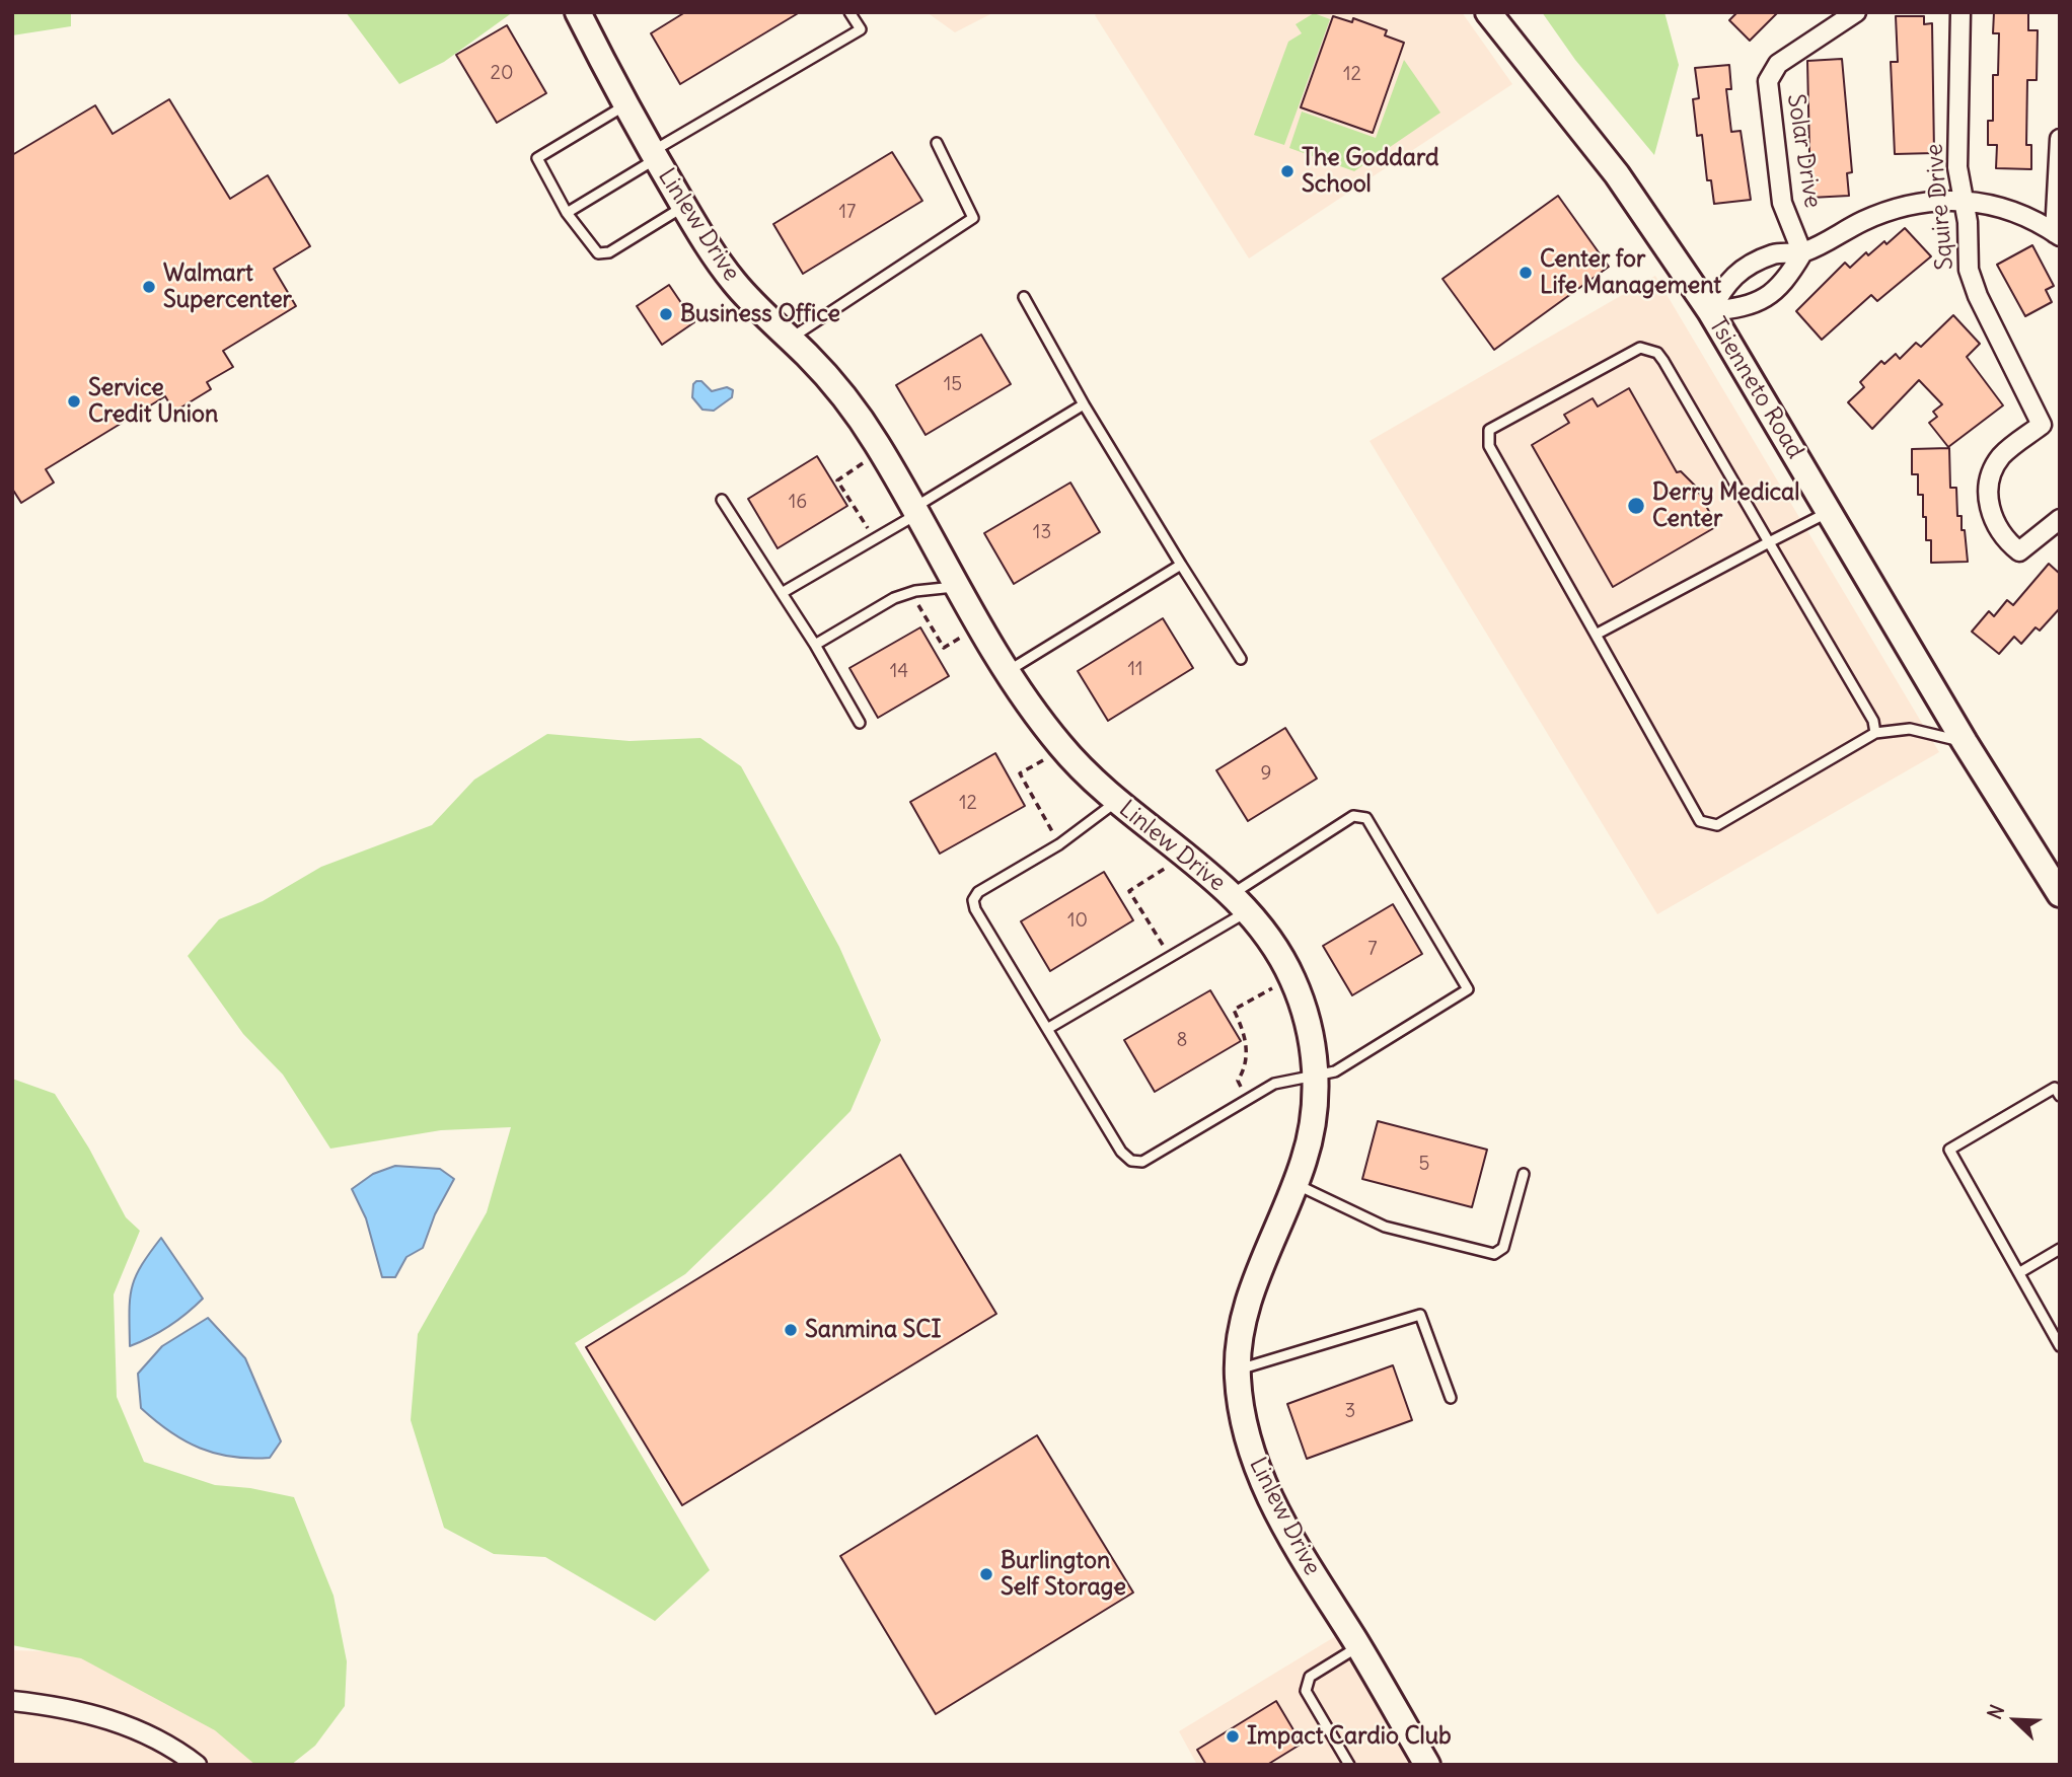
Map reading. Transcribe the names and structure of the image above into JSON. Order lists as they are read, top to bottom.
{
  "streets": {
    "street": [
      "Solar Drive",
      "Squire Drive",
      "Linlew Drive",
      "Tsienneto Road"
    ]
  },
  "places": [
    "The Goddard School",
    "Center for Life Management",
    "Walmart Supercenter",
    "Business Office",
    "Service Credit Union",
    "Derry Medical Center",
    "Sanmina SCI",
    "Burlington Self Storage",
    "Impact Cardio Club"
  ],
  "house_numbers": [
    "20",
    "12",
    "17",
    "15",
    "16",
    "13",
    "11",
    "14",
    "9",
    "12",
    "10",
    "7",
    "8",
    "5",
    "3"
  ],
  "north": "top left"
}
